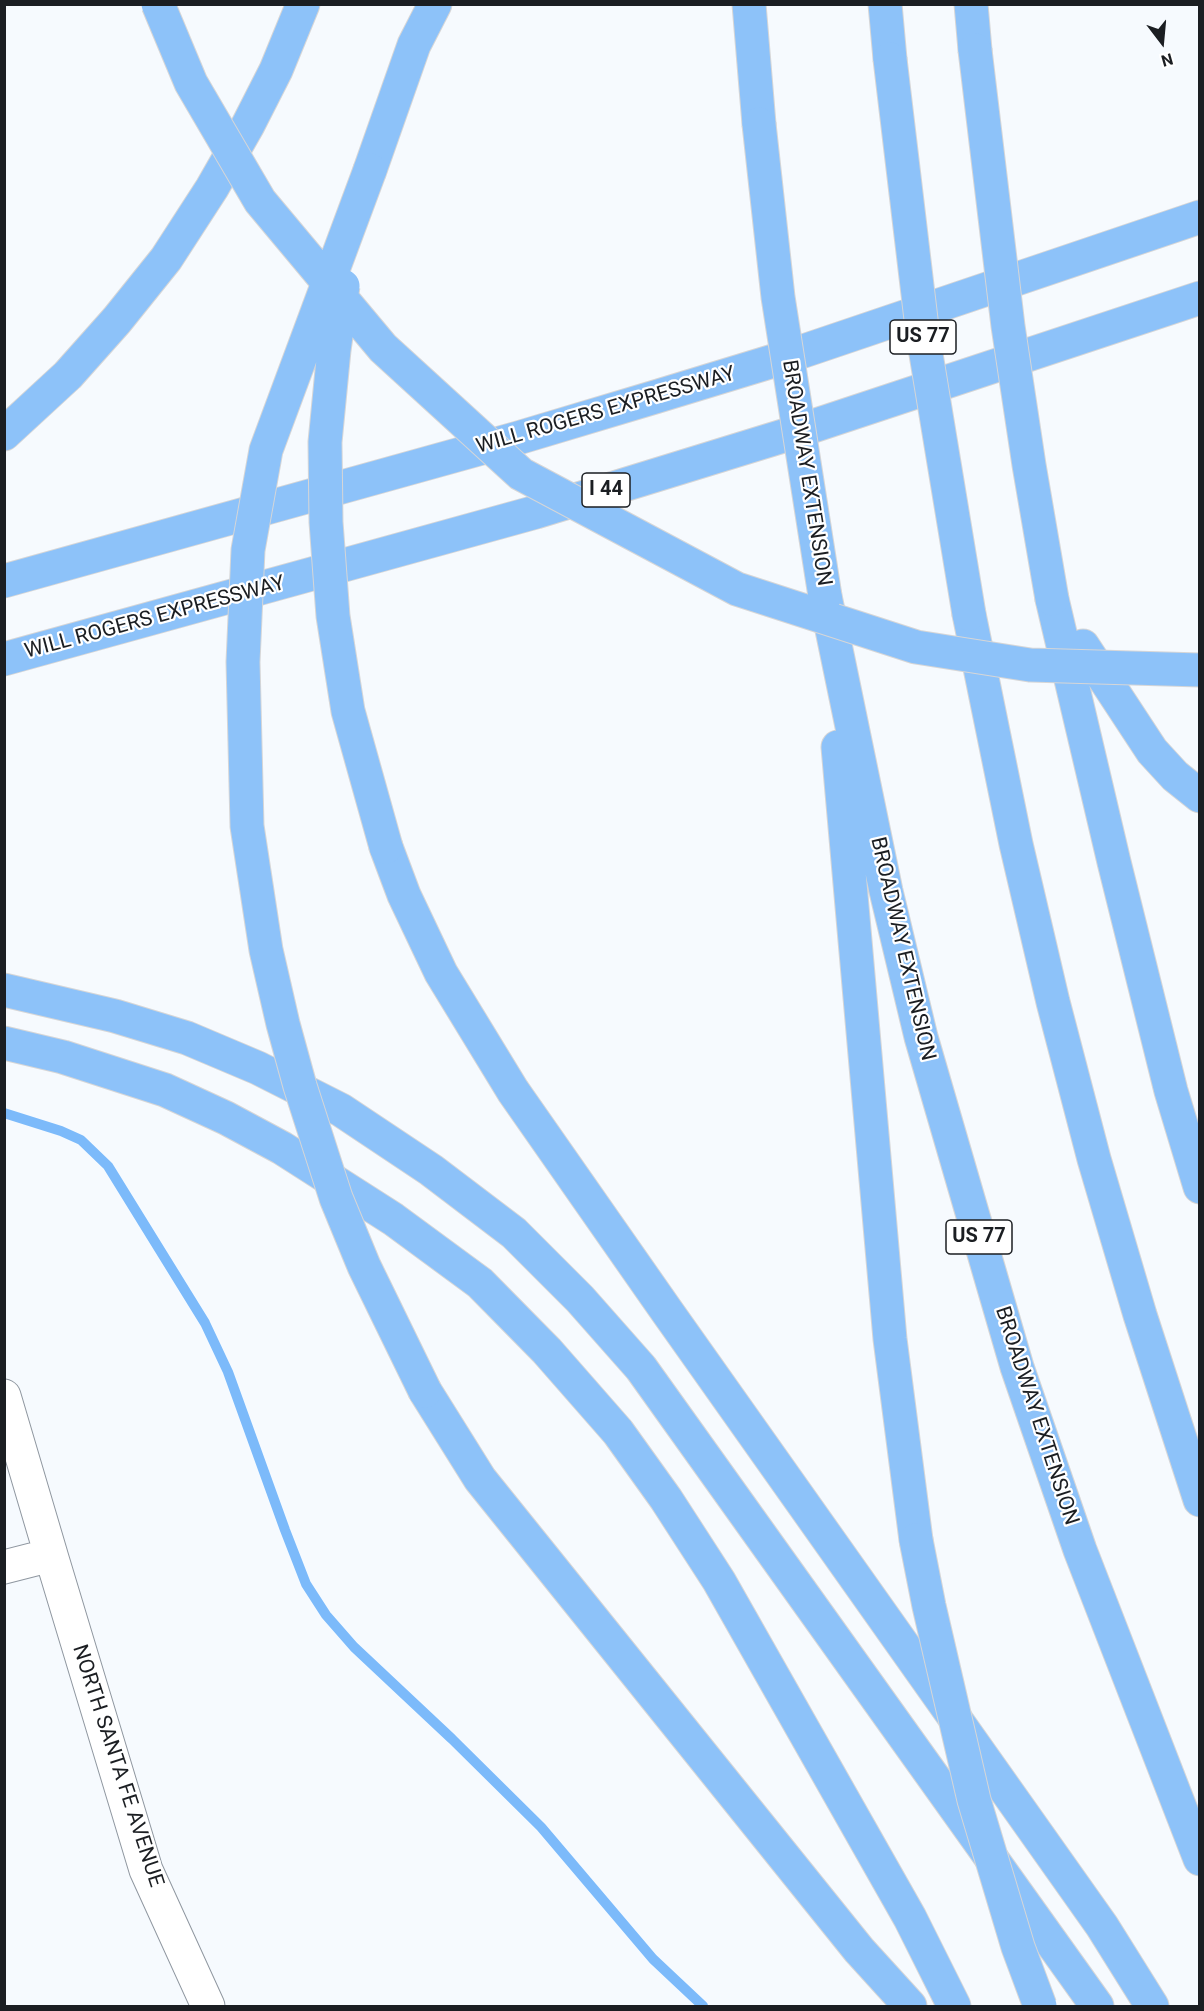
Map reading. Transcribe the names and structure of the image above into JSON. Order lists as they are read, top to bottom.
{
  "streets": {
    "highway": [
      "US 77",
      "WILL ROGERS EXPRESSWAY",
      "BROADWAY EXTENSION",
      "I 44"
    ],
    "street": ["NORTH SANTA FE AVENUE"]
  },
  "north": "bottom"
}
